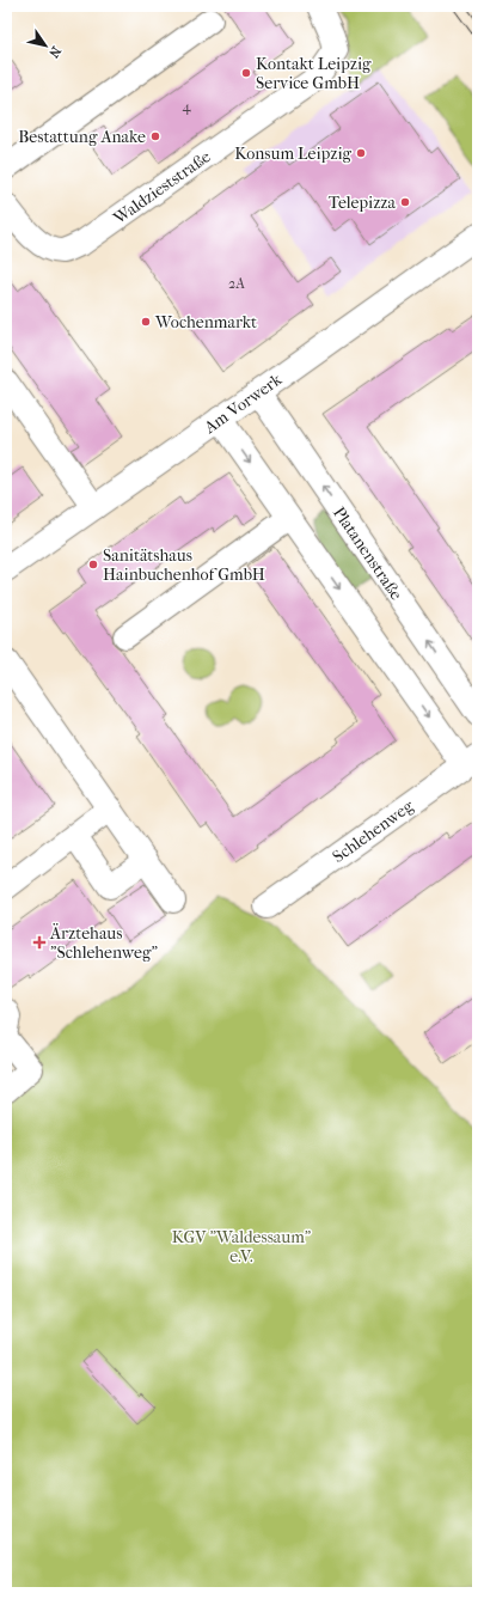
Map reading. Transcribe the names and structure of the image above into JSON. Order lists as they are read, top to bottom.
{
  "streets": {
    "street": [
      "Waldzieststraße",
      "Am Vorwerk",
      "Platanenstraße",
      "Schlehenweg"
    ]
  },
  "crossings": [
    ["Am Vorwerk", "Platanenstraße"]
  ],
  "parks": ["KGV \"Waldessaum\" e.V."],
  "places": {
    "other": [
      "Kontakt Leipzig Service GmbH",
      "Bestattung Anake",
      "Konsum Leipzig",
      "Telepizza",
      "Wochenmarkt",
      "Sanitätshaus Hainbuchenhof GmbH"
    ],
    "health": ["Ärztehaus \"Schlehenweg\""]
  },
  "house_numbers": ["4", "2A"],
  "north": "bottom right"
}
